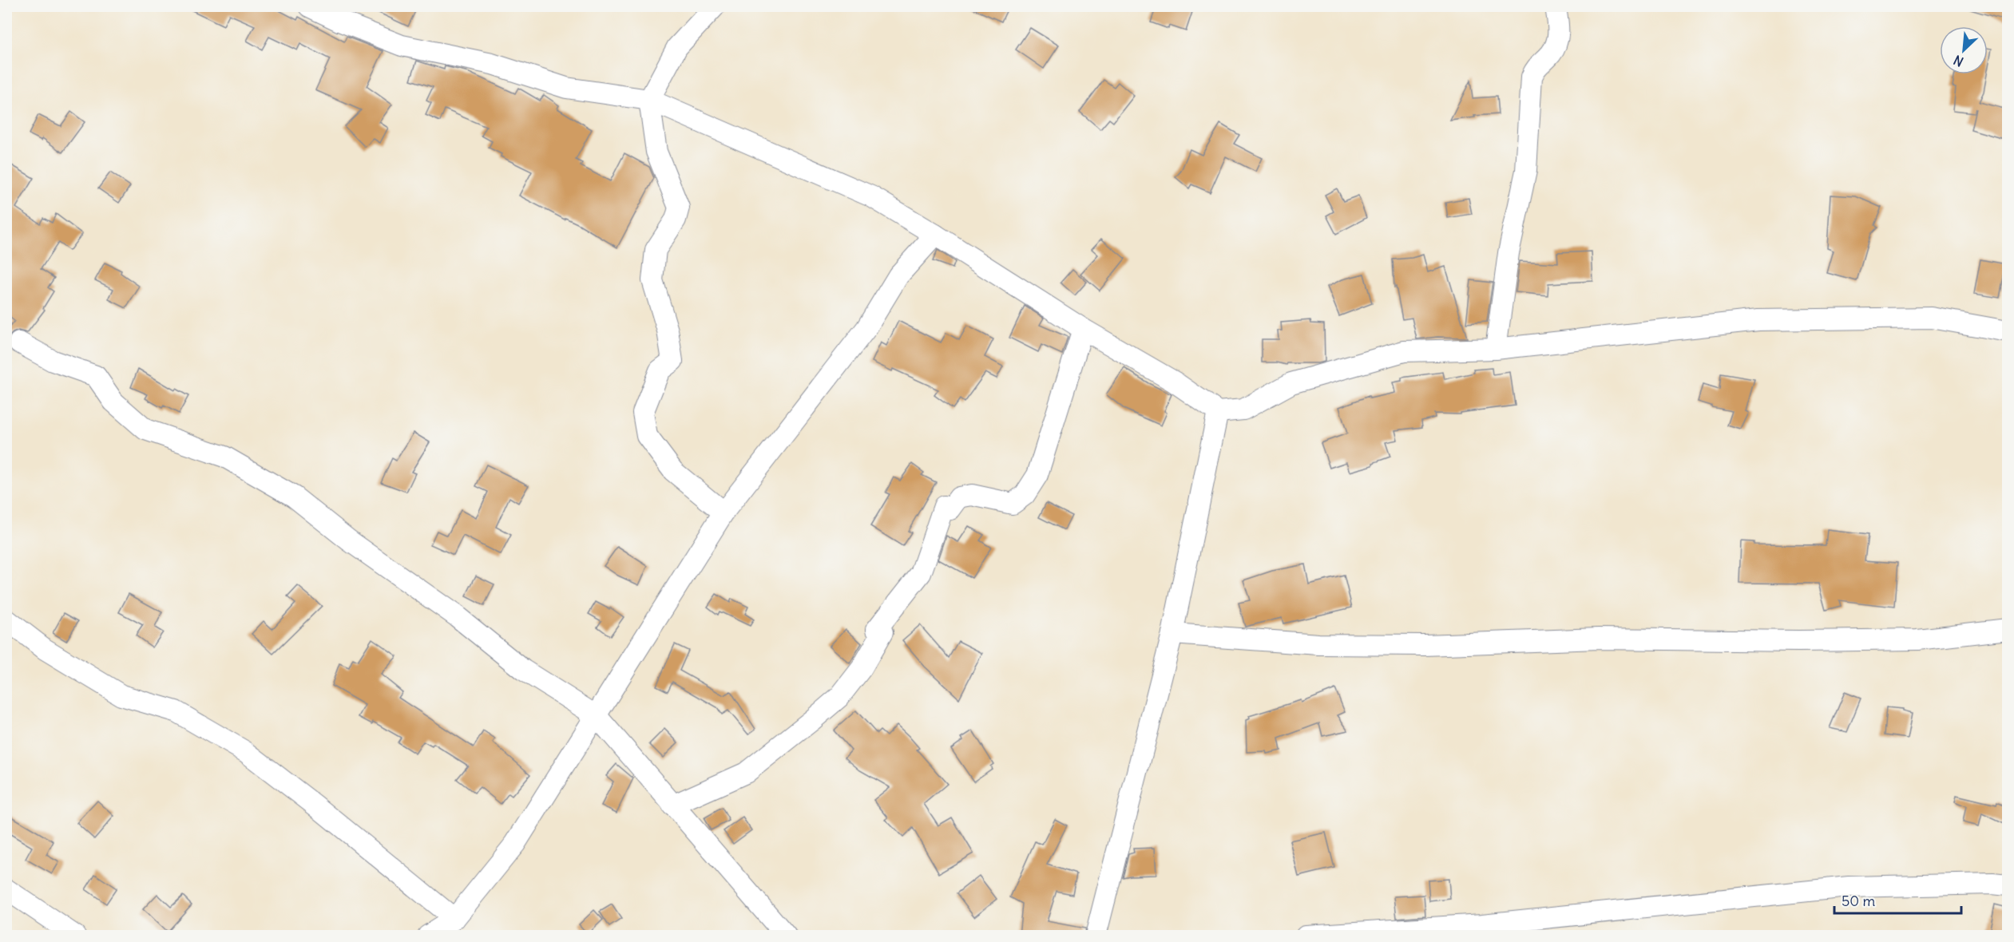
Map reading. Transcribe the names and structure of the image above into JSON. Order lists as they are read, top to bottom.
{
  "scale_bar": "50 m",
  "north": "bottom left"
}
